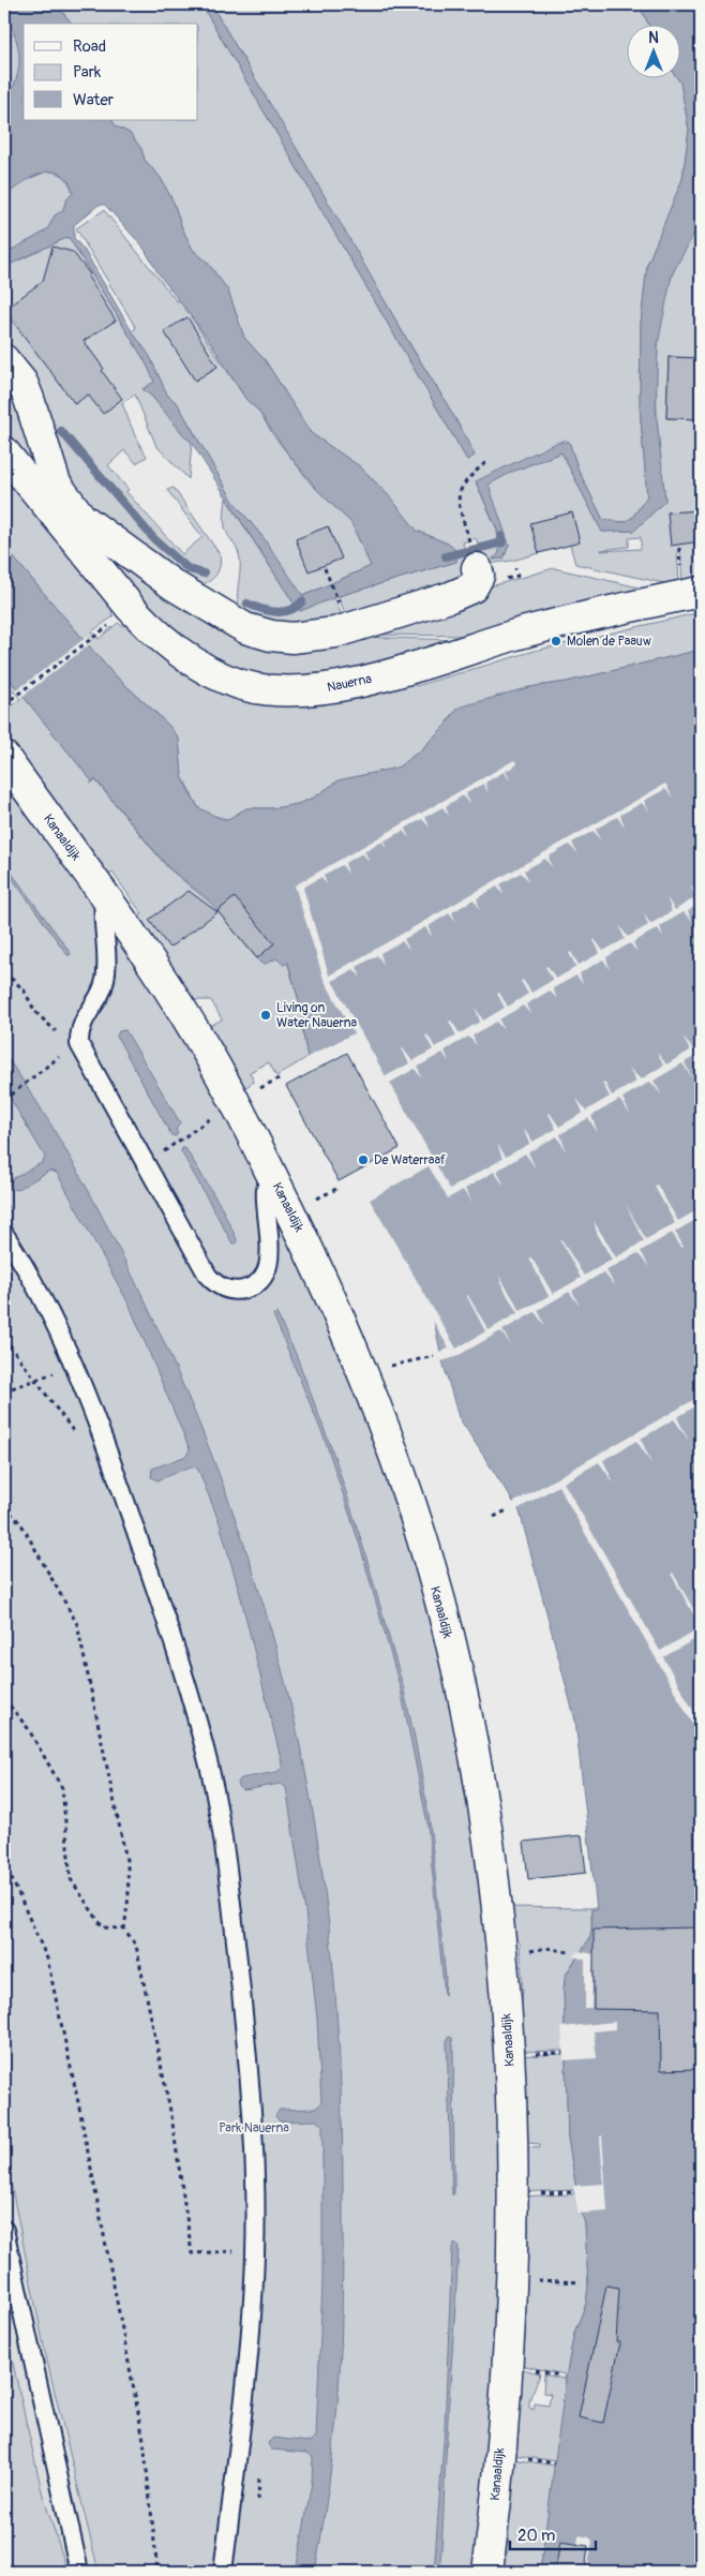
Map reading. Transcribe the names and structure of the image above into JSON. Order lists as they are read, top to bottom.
{
  "streets": {
    "street": ["Nauerna", "Kanaaldijk"]
  },
  "parks": ["Park Nauerna"],
  "places": ["Molen de Paauw", "Living on Water Nauerna", "De Waterraaf"],
  "legend": ["Road", "Park", "Water"],
  "scale_bar": "20 m",
  "north": "top"
}
